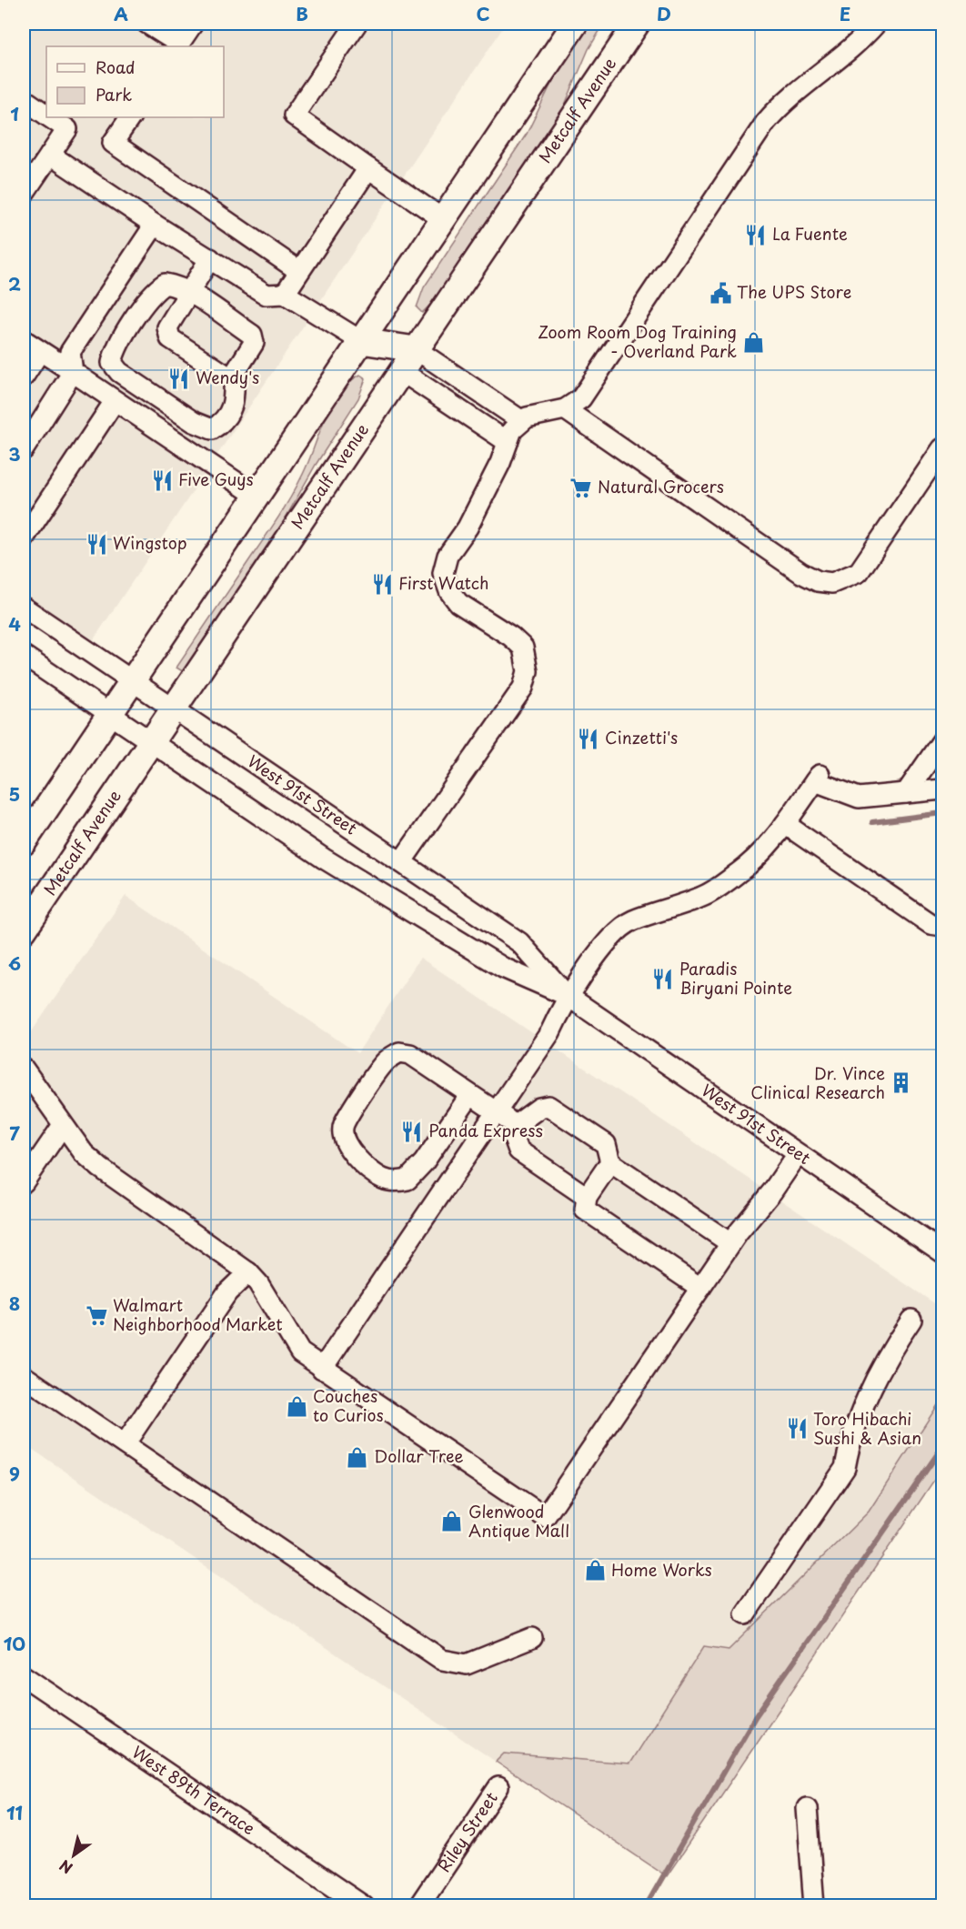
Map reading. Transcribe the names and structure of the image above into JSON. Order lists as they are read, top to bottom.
{
  "streets": {
    "main road": ["Metcalf Avenue"],
    "street": ["West 91st Street", "West 89th Terrace", "Riley Street"]
  },
  "crossings": [
    ["Metcalf Avenue", "West 91st Street"]
  ],
  "places": {
    "restaurant": [
      "La Fuente",
      "Wendy's",
      "Five Guys",
      "Wingstop",
      "First Watch",
      "Cinzetti's",
      "Paradis Biryani Pointe",
      "Panda Express",
      "Toro Hibachi Sushi & Asian"
    ],
    "public building": ["The UPS Store"],
    "shop": [
      "Zoom Room Dog Training - Overland Park",
      "Couches to Curios",
      "Dollar Tree",
      "Glenwood Antique Mall",
      "Home Works"
    ],
    "supermarket": ["Natural Grocers", "Walmart Neighborhood Market"],
    "building": ["Dr. Vince Clinical Research"]
  },
  "legend": ["Road", "Park"],
  "north": "bottom left",
  "grid": {
    "columns": [
      "A",
      "B",
      "C",
      "D",
      "E"
    ],
    "rows": [
      "1",
      "2",
      "3",
      "4",
      "5",
      "6",
      "7",
      "8",
      "9",
      "10",
      "11"
    ]
  }
}
